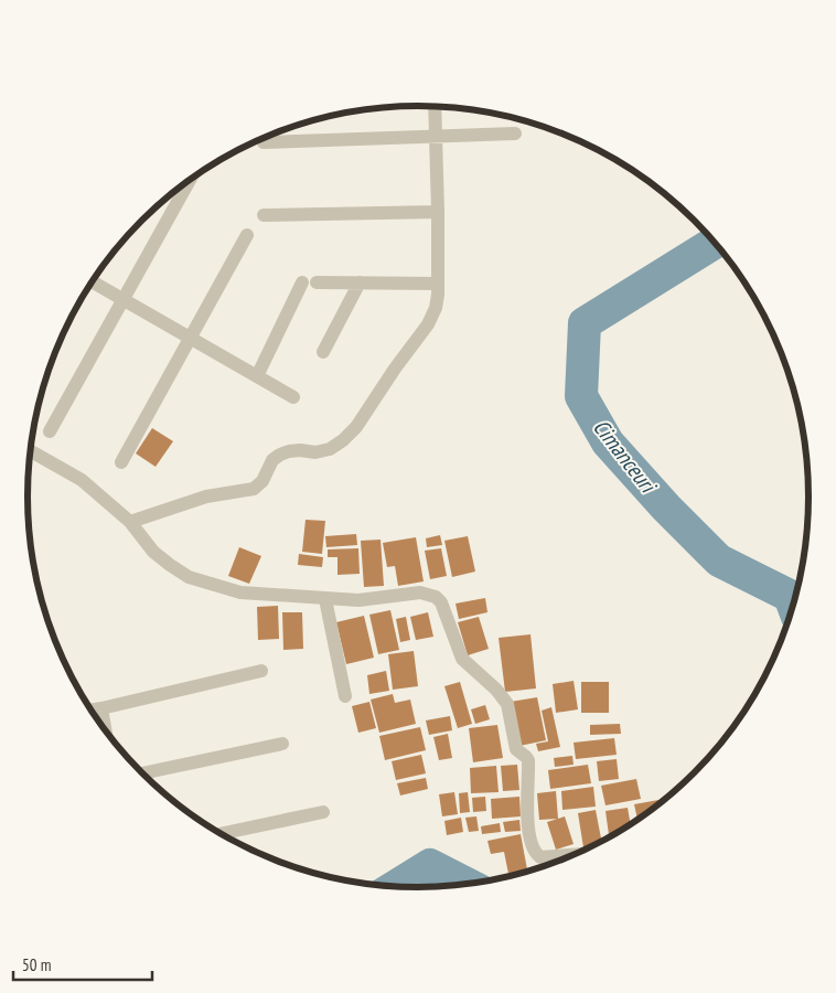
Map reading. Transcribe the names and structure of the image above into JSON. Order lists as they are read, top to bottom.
{
  "water": ["Cimanceuri"],
  "scale_bar": "50 m"
}
